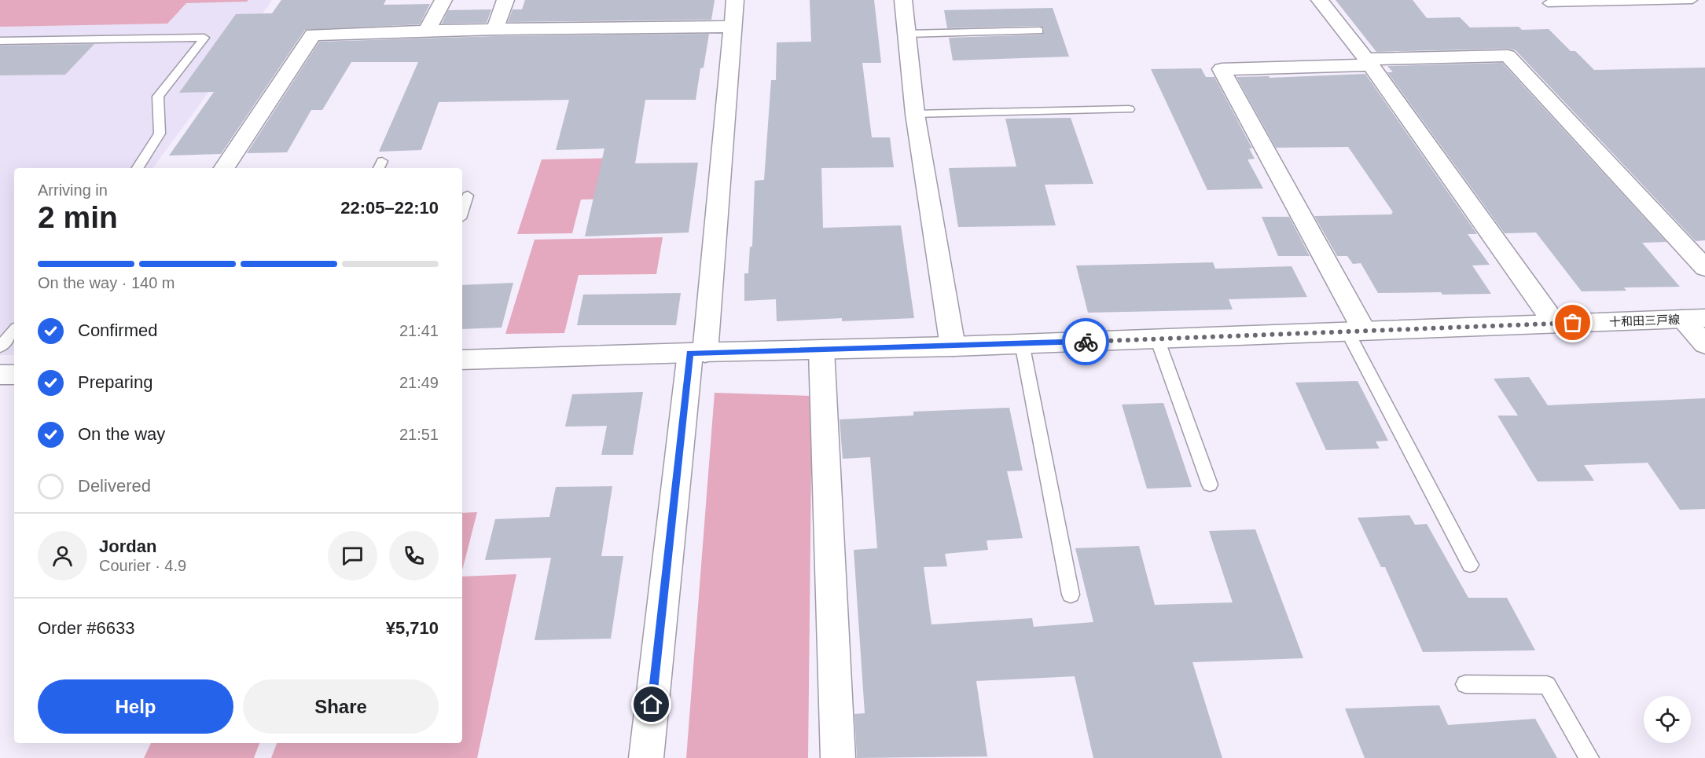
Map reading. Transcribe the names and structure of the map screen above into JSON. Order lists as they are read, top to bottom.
{
  "streets": {
    "street": ["十和田三戸線"]
  },
  "page": {
    "heading": ["2 min", "Arriving in", "22:05–22:10"],
    "panel": [
      "Jordan",
      "Courier · 4.9",
      "Order #6633",
      "¥5,710"
    ],
    "bar": "On the way · 140 m",
    "list": [
      ["Confirmed", "21:41"],
      ["Preparing", "21:49"],
      ["On the way", "21:51"],
      "Delivered"
    ],
    "buttons": ["Help", "Share"]
  }
}
